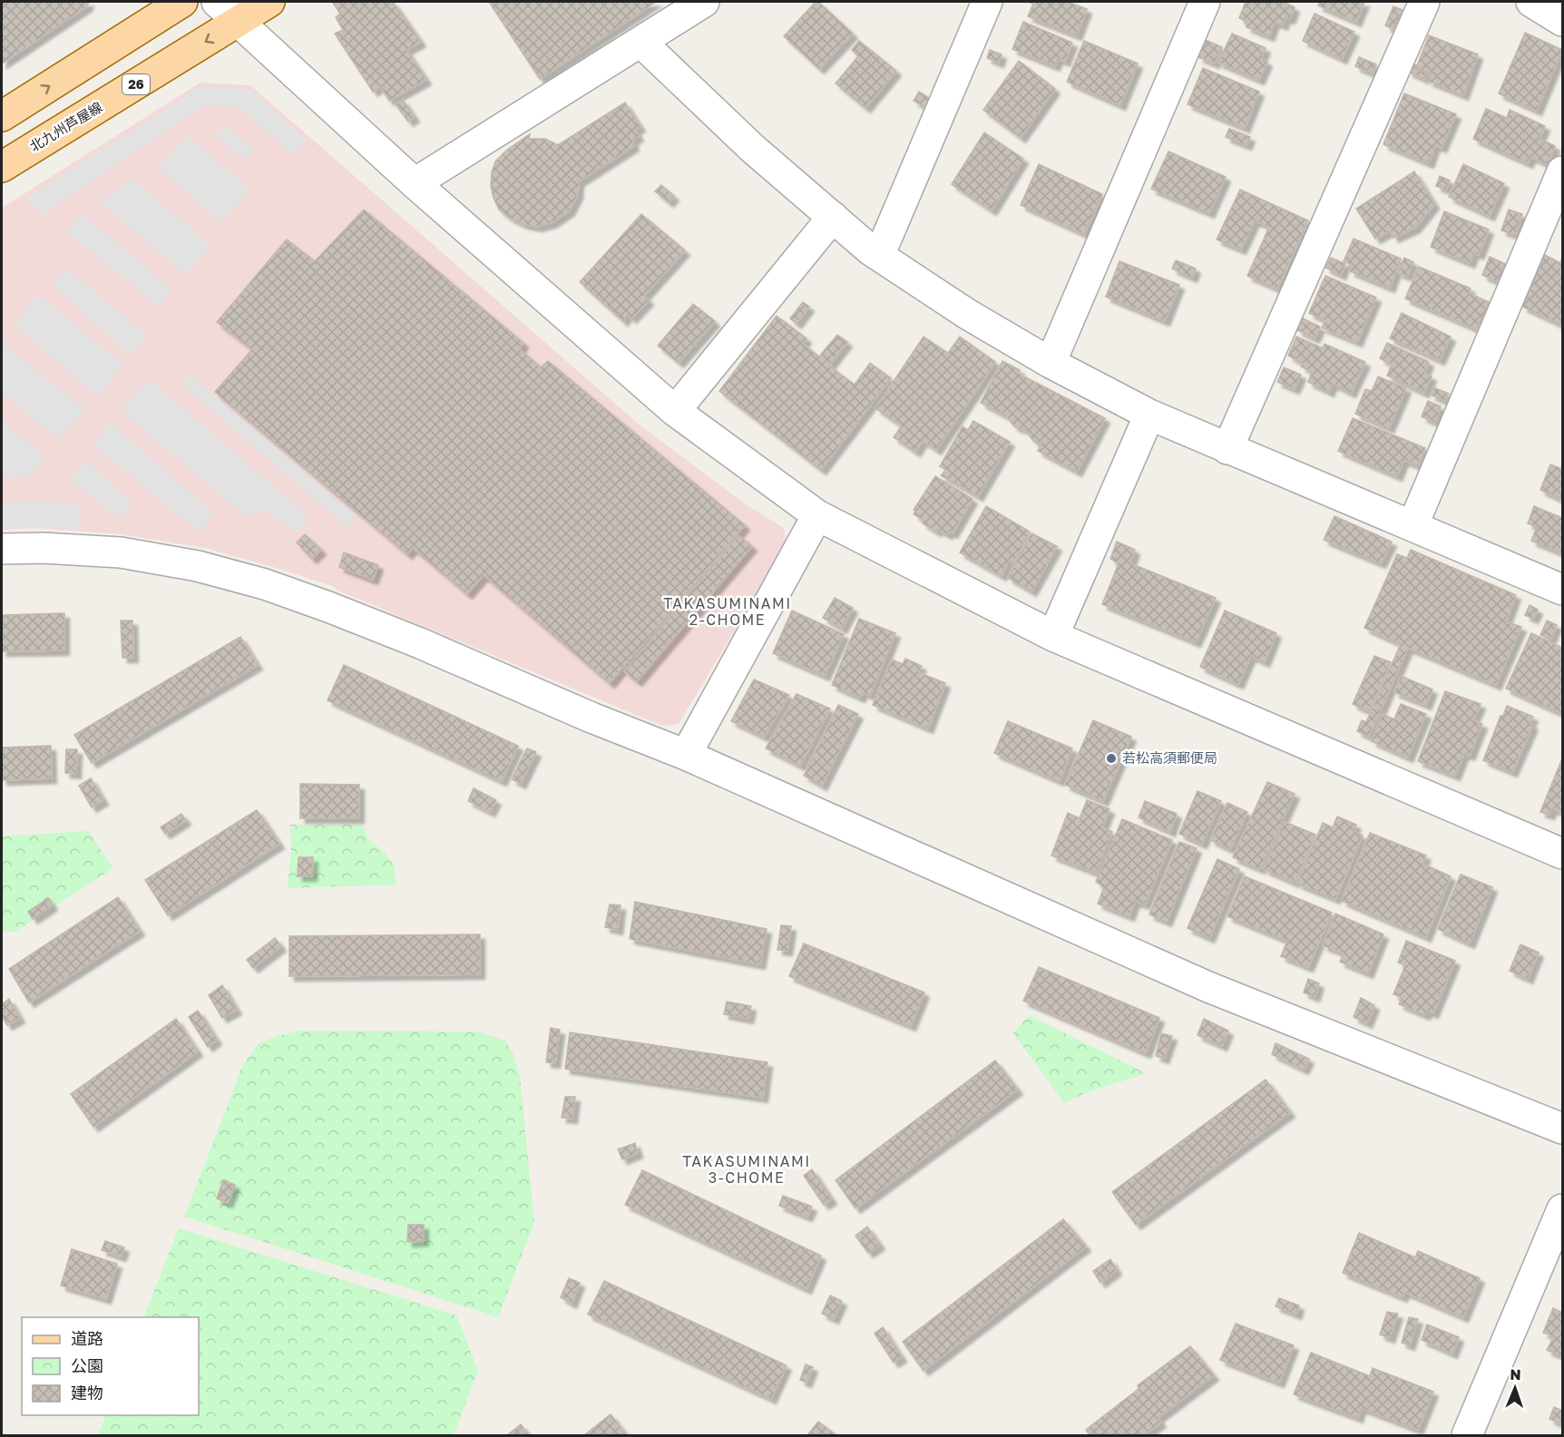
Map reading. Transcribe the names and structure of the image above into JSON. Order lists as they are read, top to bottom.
{
  "streets": {
    "main road": ["26", "北九州芦屋線"]
  },
  "districts": ["TAKASUMINAMI 2-CHOME", "TAKASUMINAMI 3-CHOME"],
  "places": ["若松高須郵便局"],
  "legend": ["道路", "公園", "建物"],
  "north": "top"
}
